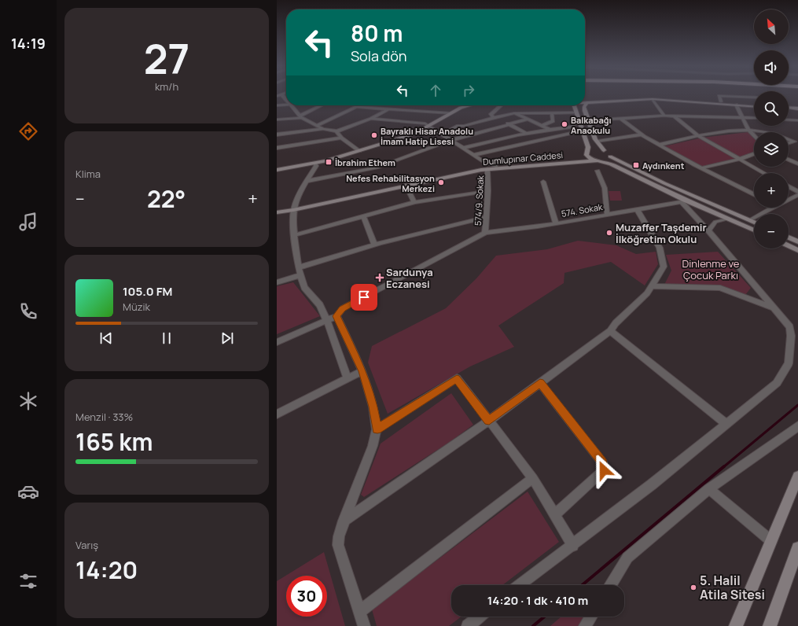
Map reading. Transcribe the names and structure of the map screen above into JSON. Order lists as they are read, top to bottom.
{
  "streets": {
    "main road": ["Dumlupınar Caddesi"],
    "street": ["574/9. Sokak", "574. Sokak"]
  },
  "crossings": [
    ["Dumlupınar Caddesi", "574/9. Sokak"],
    ["Dumlupınar Caddesi", "574. Sokak"],
    ["574/9. Sokak", "574. Sokak"]
  ],
  "parks": ["Dinlenme ve Çocuk Parkı"],
  "places": {
    "other": [
      "Balkabağı Anaokulu",
      "Bayraklı Hisar Anadolu İmam Hatip Lisesi",
      "Nefes Rehabilitasyon Merkezi",
      "Muzaffer Taşdemir İlköğretim Okulu",
      "5. Halil Atila Sitesi"
    ],
    "transit": ["İbrahim Ethem", "Aydınkent"],
    "health": ["Sardunya Eczanesi"]
  },
  "north": "top left",
  "page": {
    "tabs": "14:19",
    "tile": [
      ["27", "km/h"],
      "Klima",
      ["Menzil · 33%", "165 km"],
      ["Varış", "14:20"]
    ],
    "map_buttons": ["+", "−"],
    "turn": ["80 m", "Sola dön"],
    "heat": ["−", "22°", "+"],
    "song": ["105.0 FM", "Müzik"],
    "limit": "30",
    "trip": "14:20 · 1 dk · 410 m"
  }
}
